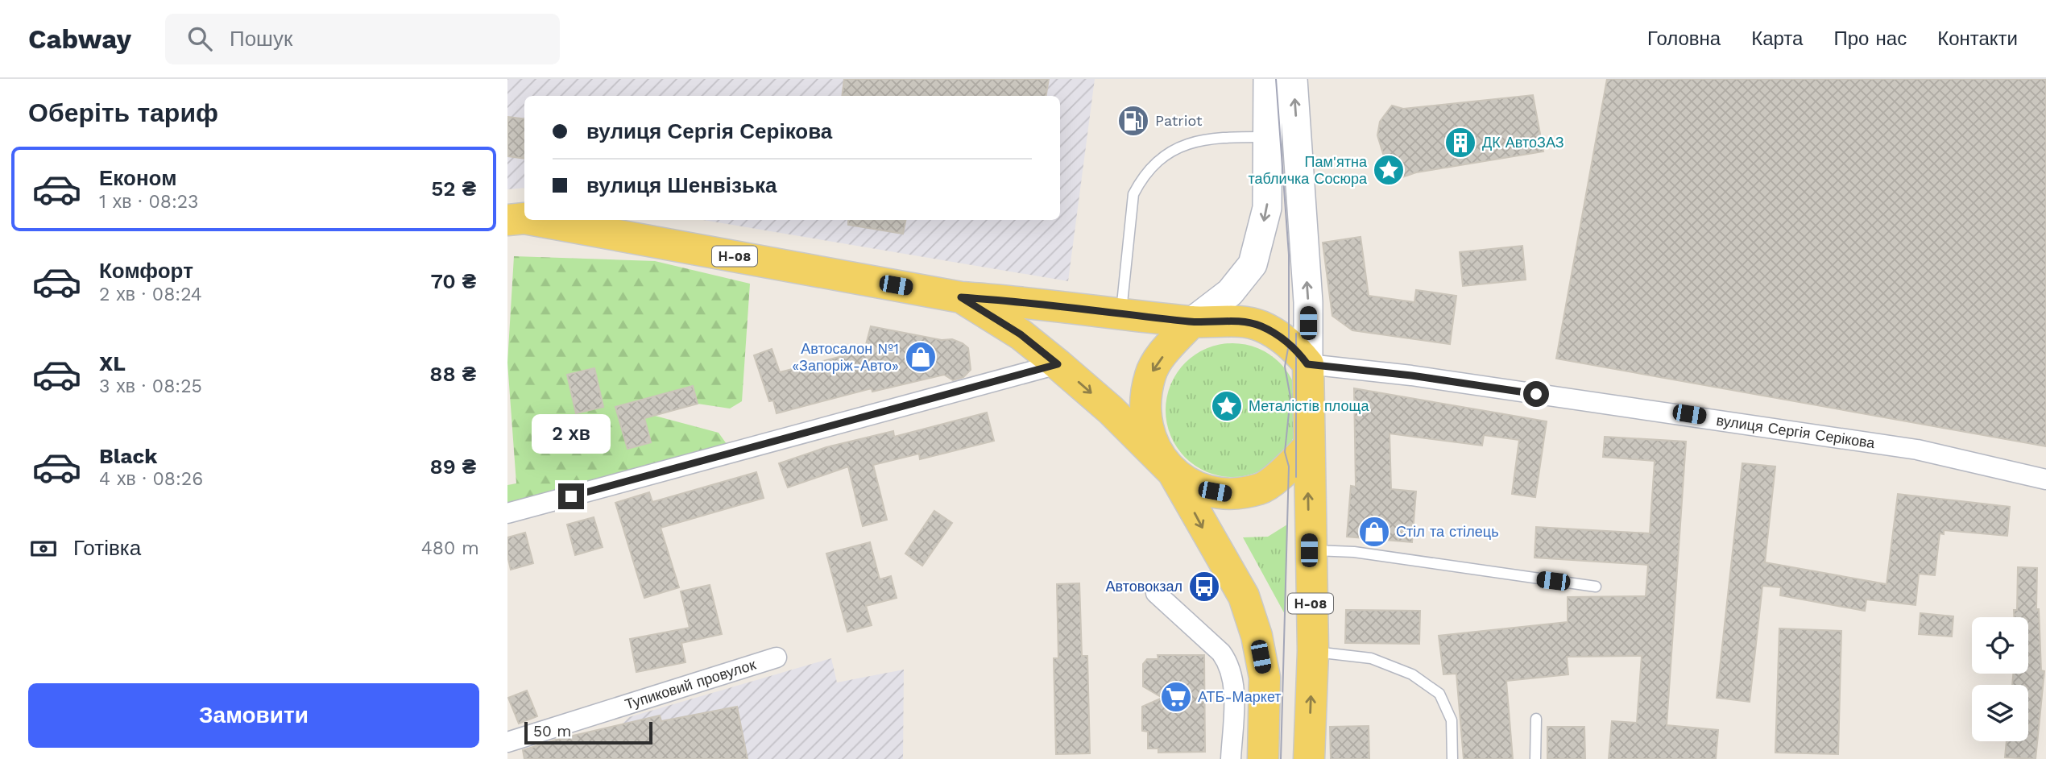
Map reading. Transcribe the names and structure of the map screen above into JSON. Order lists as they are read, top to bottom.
{
  "streets": {
    "main road": ["Н-08"],
    "street": ["вулиця Сергія Серікова", "Тупиковий провулок"]
  },
  "crossings": [
    ["Н-08", "вулиця Сергія Серікова"]
  ],
  "places": {
    "fuel station": ["Patriot"],
    "building": ["ДК АвтоЗАЗ"],
    "place": ["Пам'ятна табличка Сосюра", "Металістів площа"],
    "shop": ["Автосалон №1 «Запоріж-Авто»", "Стіл та стілець"],
    "bus stop": ["Автовокзал"],
    "supermarket": ["АТБ-Маркет"]
  },
  "scale_bar": "50 m",
  "page": {
    "header": "Cabway",
    "search": "Пошук",
    "nav": [
      "Головна",
      "Карта",
      "Про нас",
      "Контакти"
    ],
    "heading": "Оберіть тариф",
    "banner": ["вулиця Сергія Серікова", "вулиця Шенвізька"],
    "list": [
      {
        "name": "Економ",
        "note": "1 хв · 08:23",
        "value": "52 ₴"
      },
      {
        "name": "Комфорт",
        "note": "2 хв · 08:24",
        "value": "70 ₴"
      },
      {
        "name": "XL",
        "note": "3 хв · 08:25",
        "value": "88 ₴"
      },
      {
        "name": "Black",
        "note": "4 хв · 08:26",
        "value": "89 ₴"
      }
    ],
    "bubble": "2 хв",
    "pay": ["Готівка", "480 m"],
    "buttons": "Замовити",
    "scale": "50 m"
  }
}
